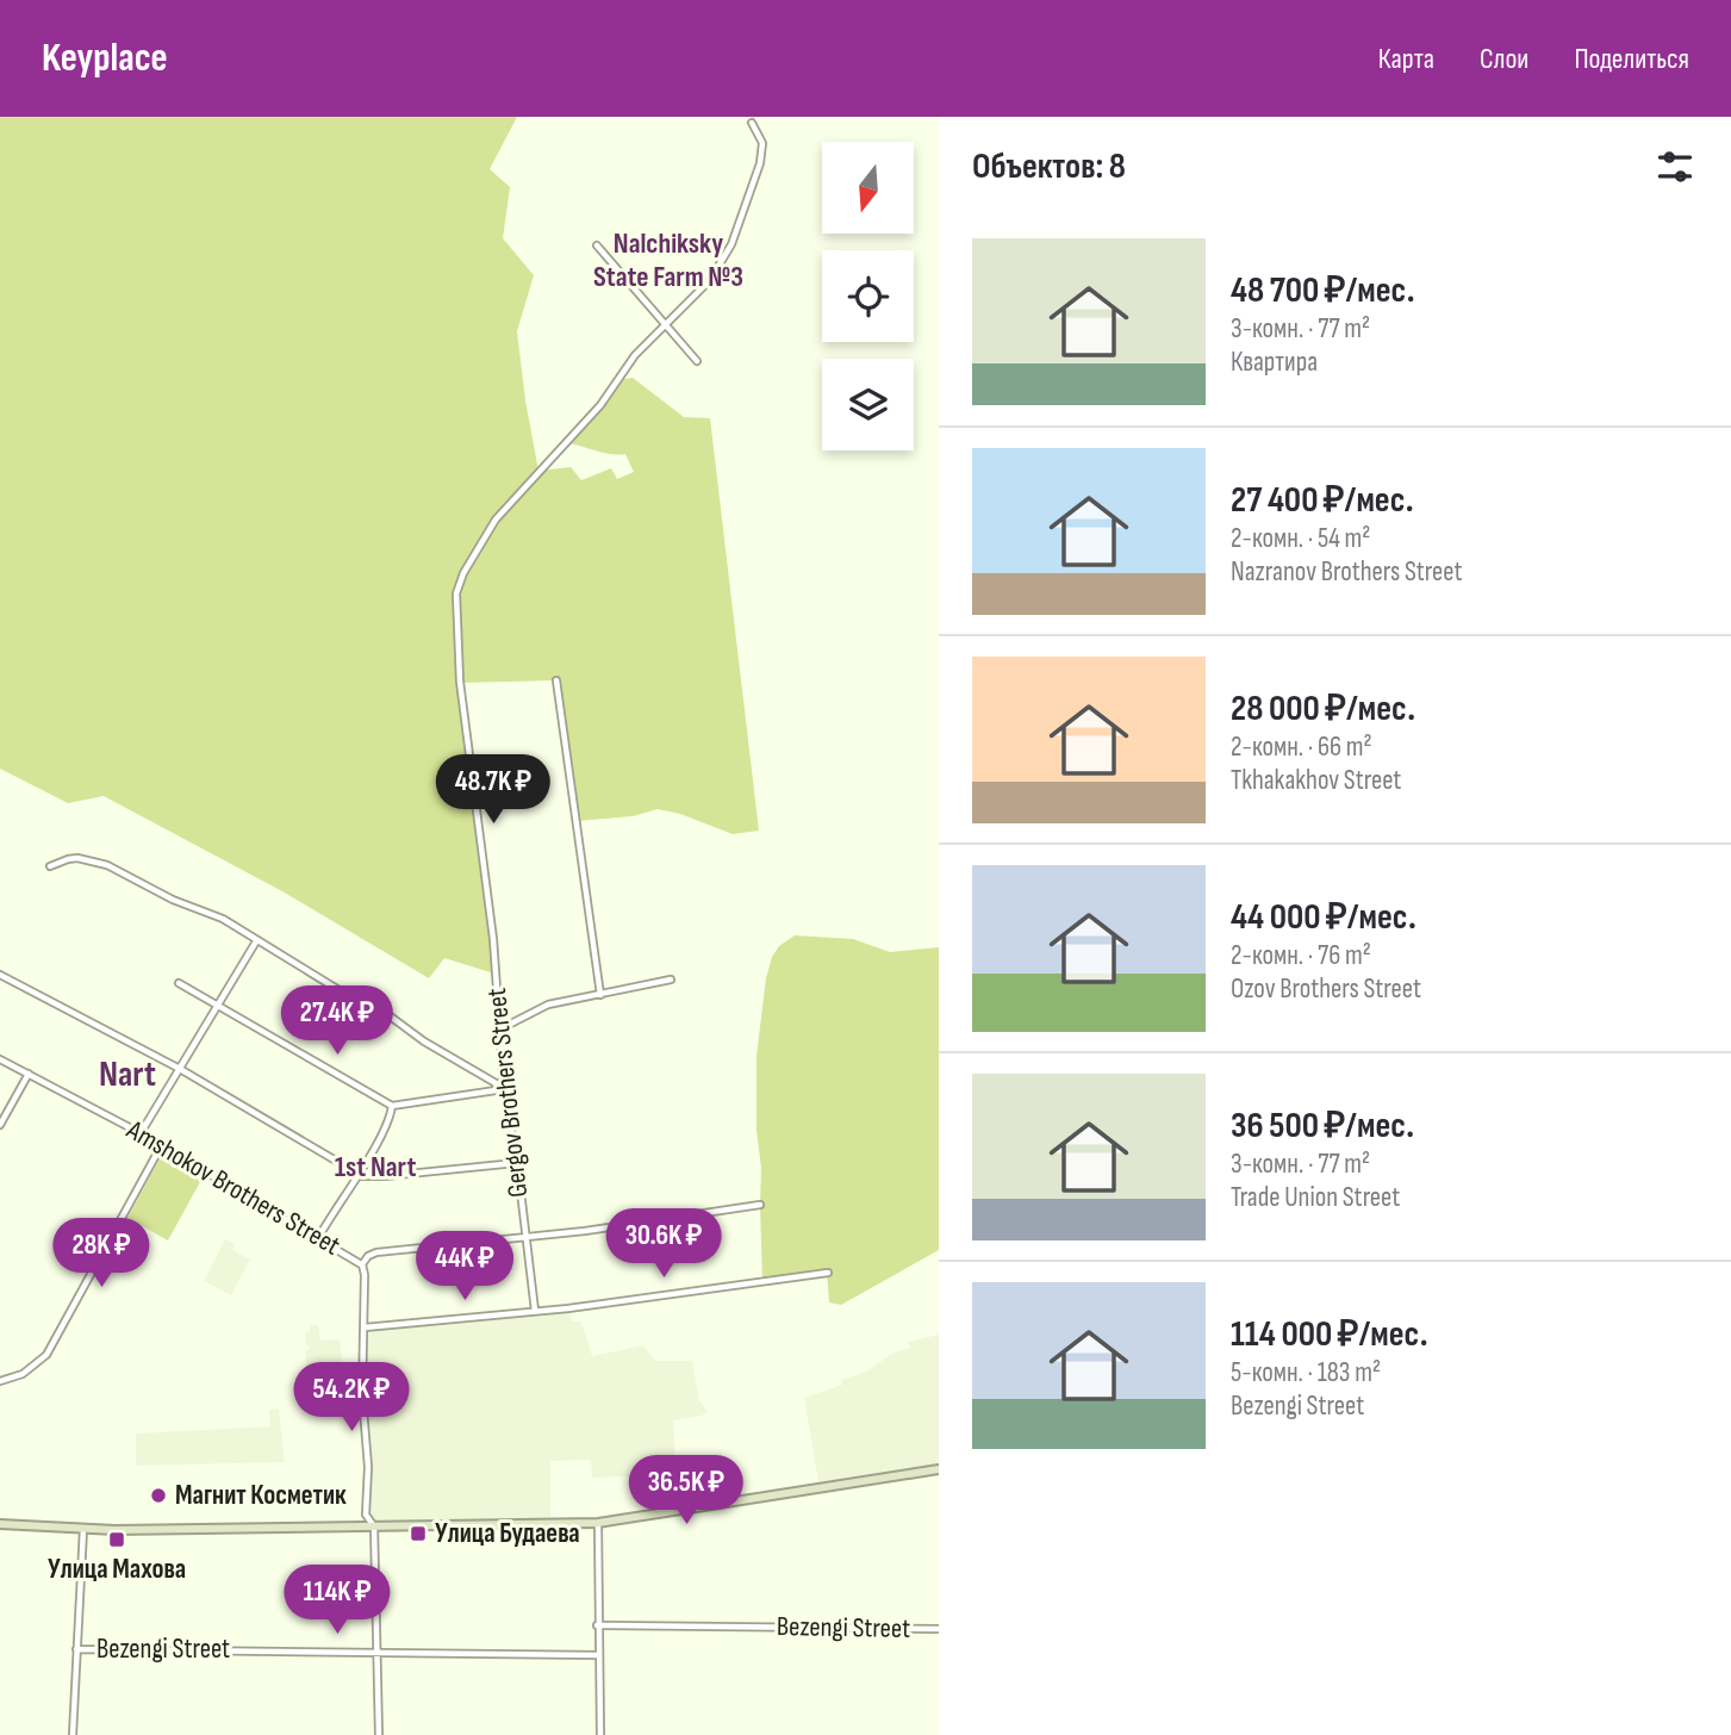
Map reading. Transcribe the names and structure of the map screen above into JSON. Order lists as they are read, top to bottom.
{
  "streets": {
    "street": ["Gergov Brothers Street", "Amshokov Brothers Street", "Bezengi Street"]
  },
  "crossings": [
    ["Gergov Brothers Street", "Amshokov Brothers Street"]
  ],
  "districts": ["Nalchiksky State Farm №3", "Nart", "1st Nart"],
  "places": {
    "other": ["Магнит Косметик"],
    "transit": ["Улица Будаева", "Улица Махова"]
  },
  "north": "bottom",
  "page": {
    "header": "Keyplace",
    "nav": ["Карта", "Слои", "Поделиться"],
    "heading": "Объектов: 8",
    "list": [
      {
        "name": "48 700 ₽/мес.",
        "note": "3-комн. · 77 m² · Квартира"
      },
      {
        "name": "27 400 ₽/мес.",
        "note": "2-комн. · 54 m² · Nazranov Brothers Street"
      },
      {
        "name": "28 000 ₽/мес.",
        "note": "2-комн. · 66 m² · Tkhakakhov Street"
      },
      {
        "name": "44 000 ₽/мес.",
        "note": "2-комн. · 76 m² · Ozov Brothers Street"
      },
      {
        "name": "36 500 ₽/мес.",
        "note": "3-комн. · 77 m² · Trade Union Street"
      },
      {
        "name": "114 000 ₽/мес.",
        "note": "5-комн. · 183 m² · Bezengi Street"
      }
    ],
    "price": [
      "48.7K ₽",
      "27.4K ₽",
      "30.6K ₽",
      "28K ₽",
      "44K ₽",
      "54.2K ₽",
      "36.5K ₽",
      "114K ₽"
    ]
  }
}
